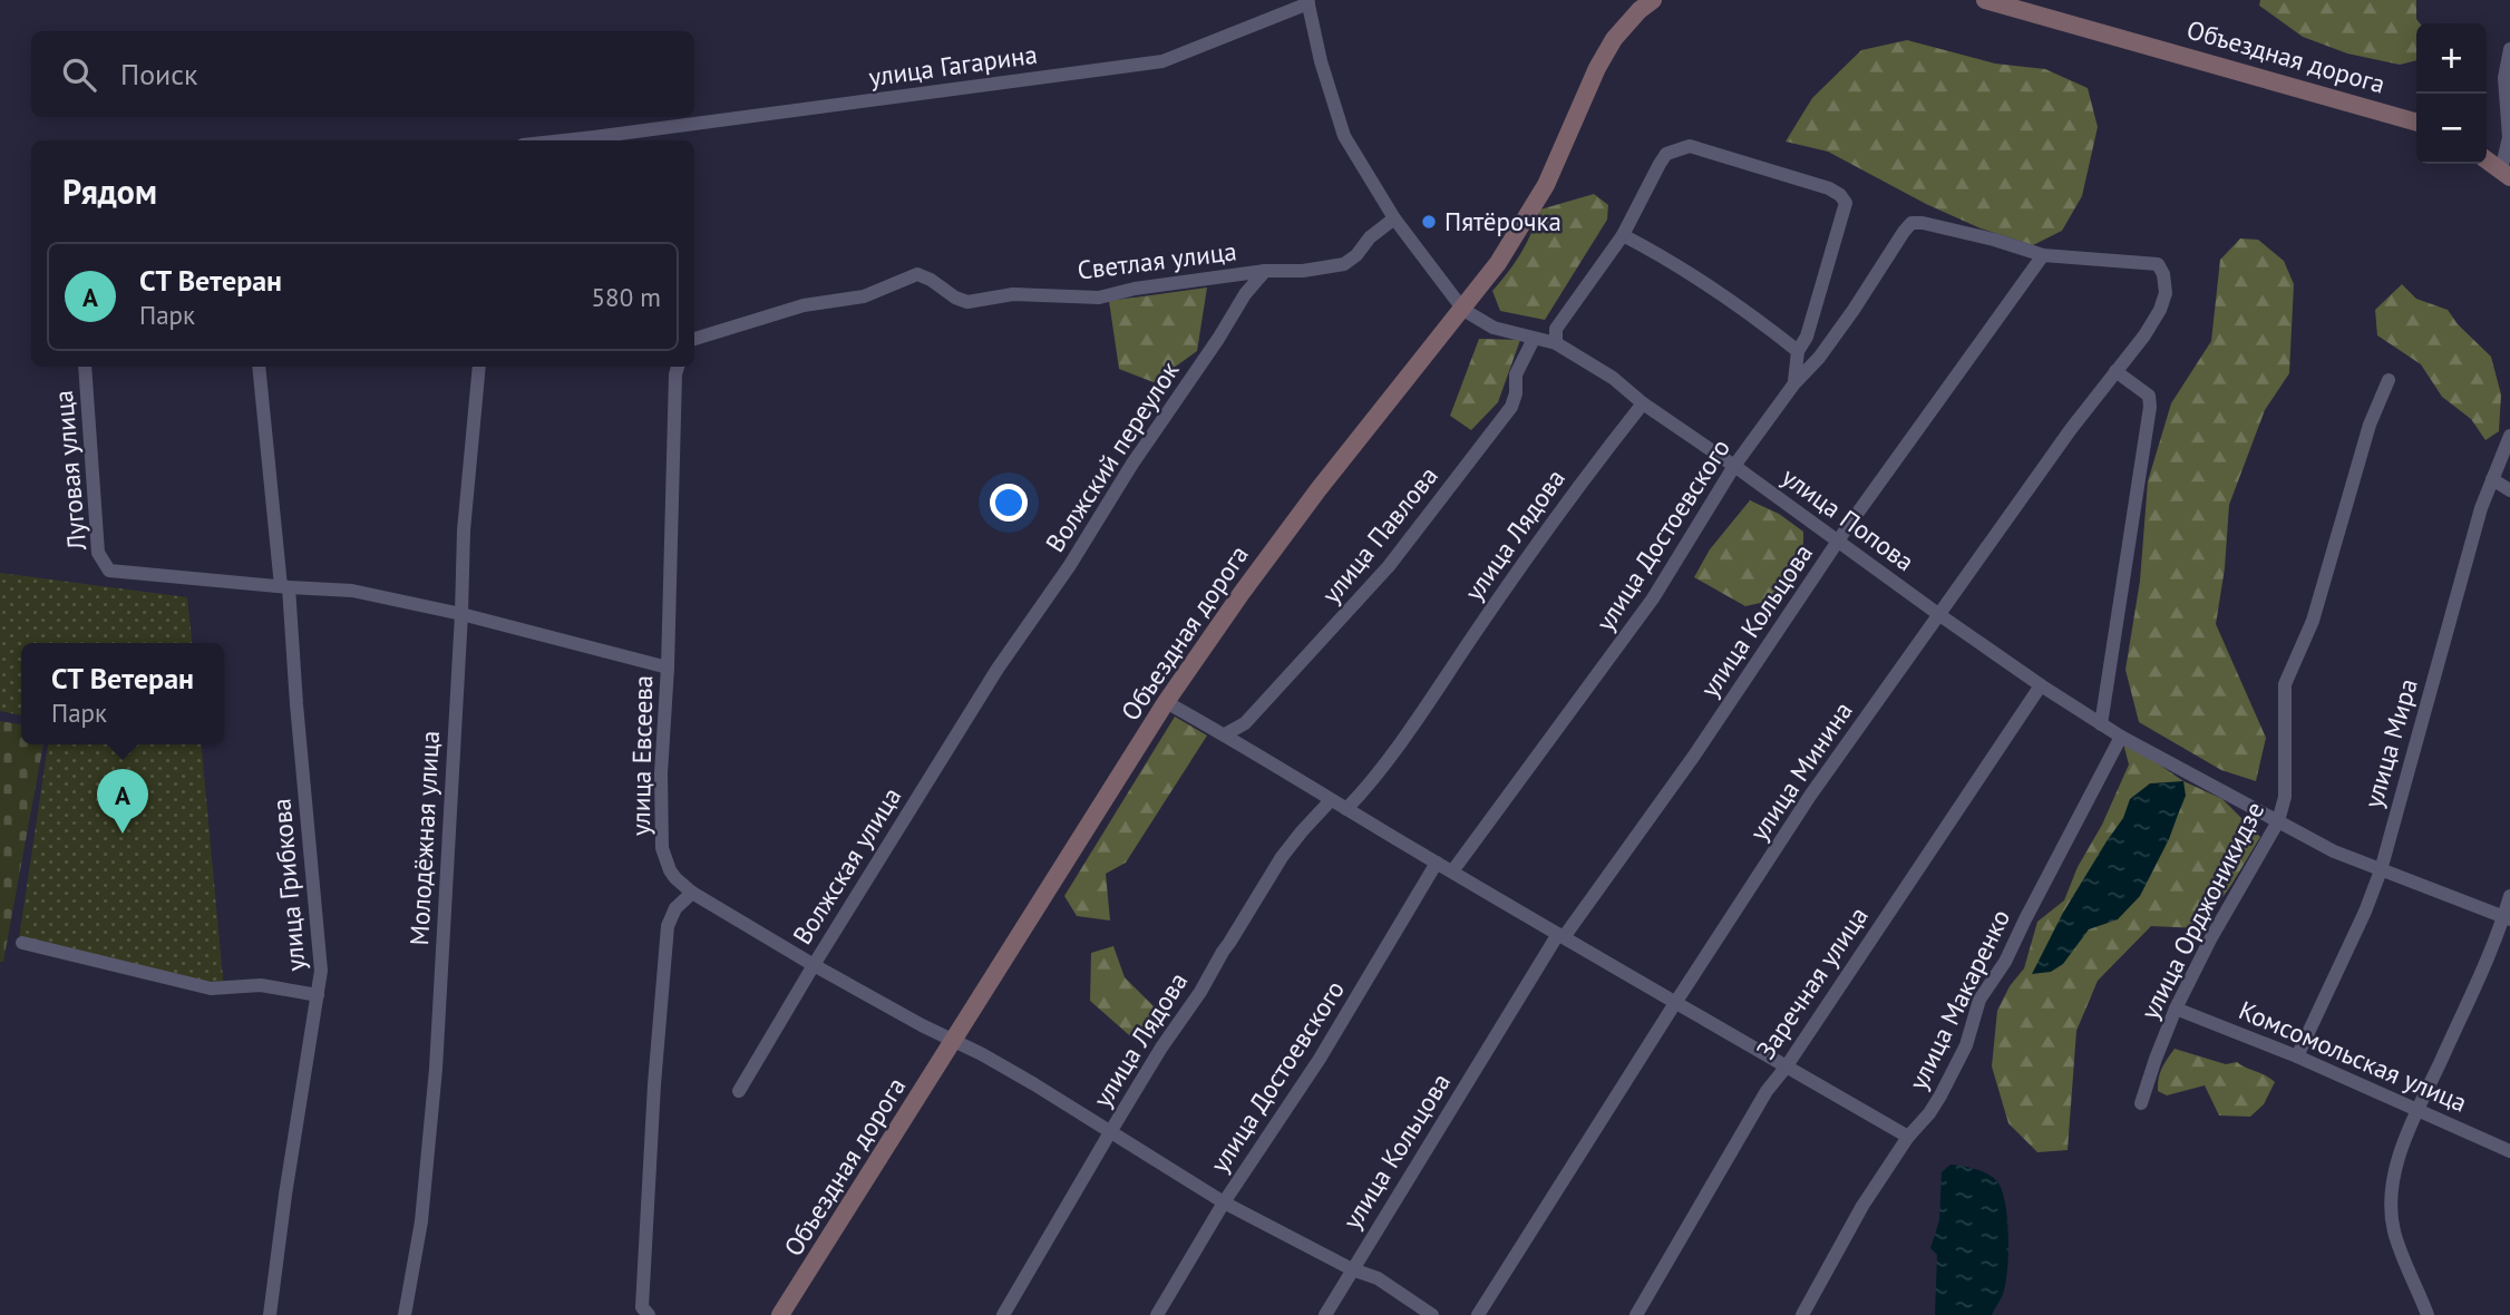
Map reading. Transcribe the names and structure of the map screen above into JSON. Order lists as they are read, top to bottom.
{
  "streets": {
    "main road": ["Объездная дорога"],
    "street": [
      "улица Гагарина",
      "Светлая улица",
      "Волжский переулок",
      "Луговая улица",
      "улица Попова",
      "улица Павлова",
      "улица Лядова",
      "улица Достоевского",
      "улица Кольцова",
      "улица Мира",
      "улица Евсеева",
      "улица Минина",
      "Молодёжная улица",
      "Волжская улица",
      "улица Грибкова",
      "улица Орджоникидзе",
      "Заречная улица",
      "улица Макаренко",
      "Комсомольская улица"
    ]
  },
  "crossings": [
    ["Объездная дорога", "улица Попова"],
    ["Светлая улица", "Волжский переулок"],
    ["Волжский переулок", "Волжская улица"],
    ["Луговая улица", "улица Грибкова"],
    ["улица Попова", "улица Павлова"],
    ["улица Попова", "улица Лядова"],
    ["улица Попова", "улица Достоевского"],
    ["улица Попова", "улица Кольцова"],
    ["улица Попова", "улица Мира"],
    ["улица Попова", "улица Минина"],
    ["улица Попова", "улица Орджоникидзе"],
    ["улица Попова", "Заречная улица"],
    ["улица Попова", "улица Макаренко"],
    ["улица Достоевского", "улица Кольцова"],
    ["улица Достоевского", "улица Минина"],
    ["улица Кольцова", "улица Минина"],
    ["улица Мира", "Комсомольская улица"],
    ["улица Орджоникидзе", "Комсомольская улица"]
  ],
  "places": ["Пятёрочка"],
  "page": {
    "map_buttons": ["+", "−"],
    "search": "Поиск",
    "heading": "Рядом",
    "list": [
      {
        "mark": "A",
        "name": "СТ Ветеран",
        "note": "Парк",
        "value": "580 m"
      }
    ],
    "popup": ["СТ Ветеран", "Парк"],
    "pins": "A"
  }
}
